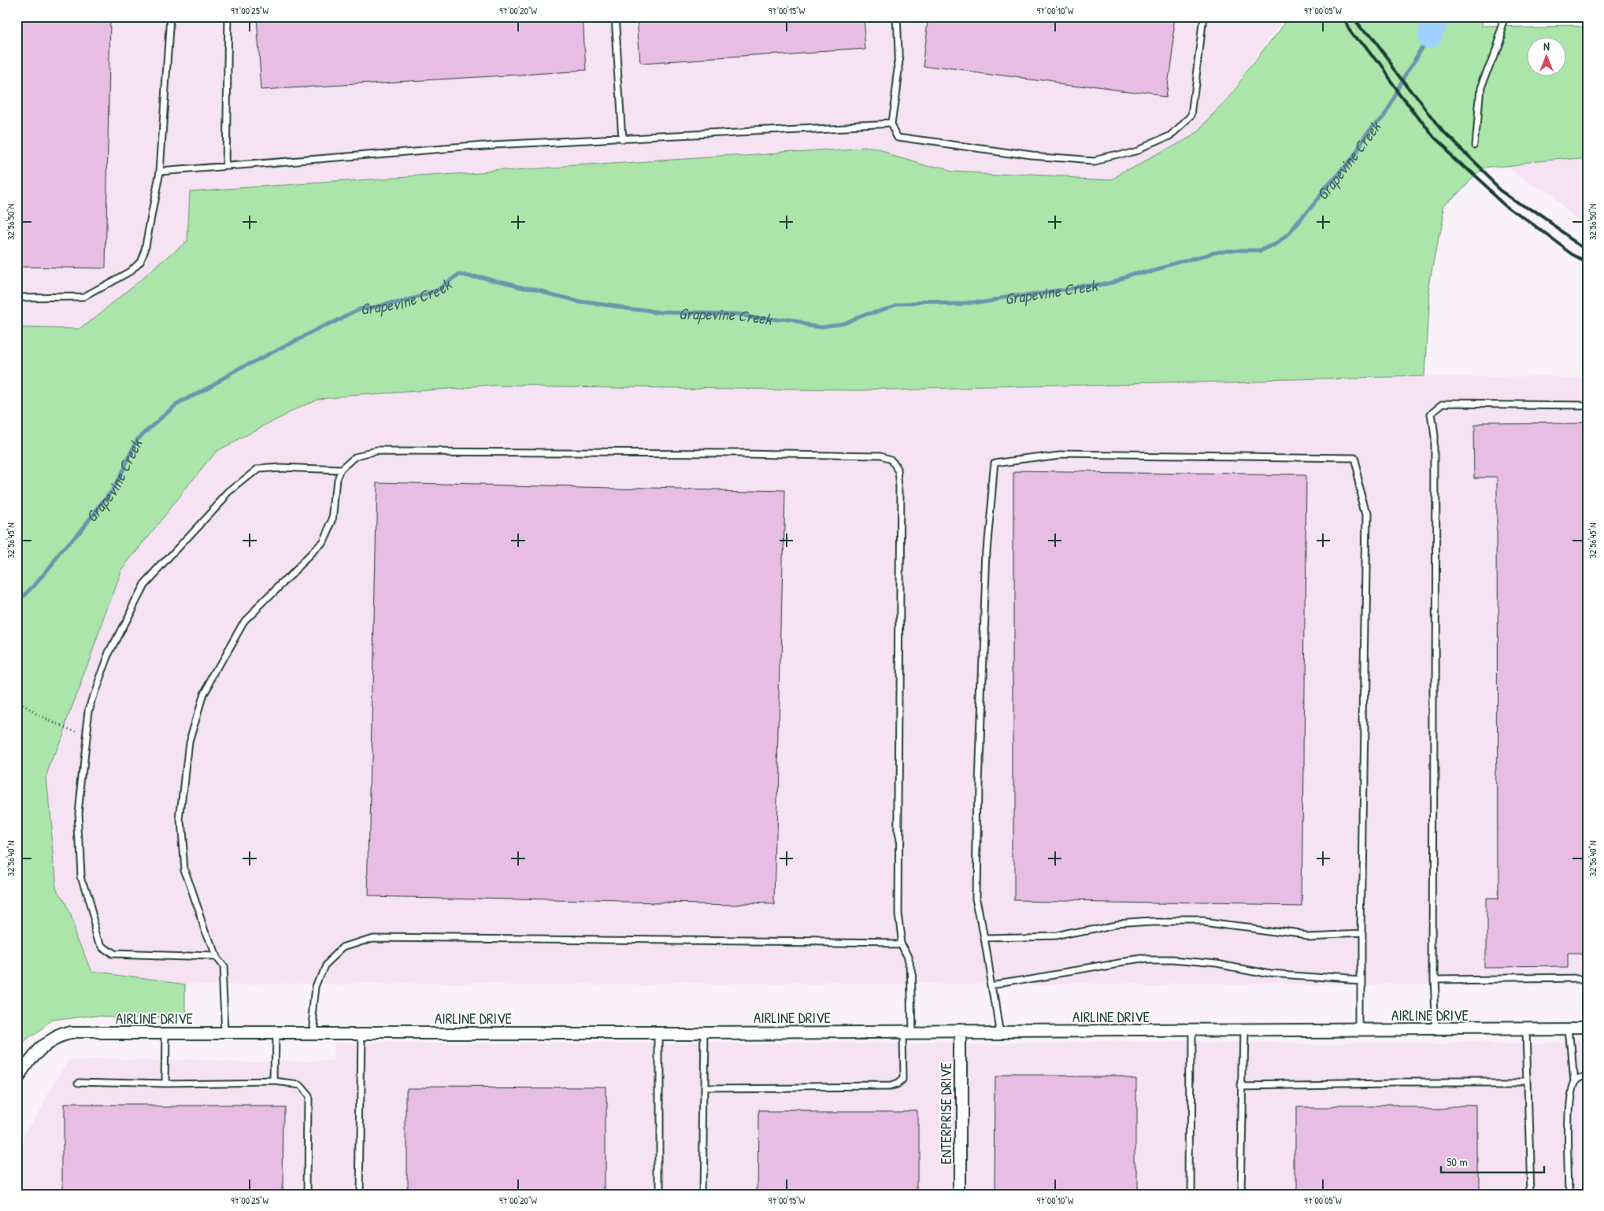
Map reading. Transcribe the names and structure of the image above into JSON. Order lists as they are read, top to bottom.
{
  "streets": {
    "street": ["AIRLINE DRIVE", "ENTERPRISE DRIVE"]
  },
  "crossings": [
    ["AIRLINE DRIVE", "ENTERPRISE DRIVE"]
  ],
  "water": ["Grapevine Creek"],
  "scale_bar": "50 m",
  "north": "top",
  "coordinates": [
    "97°00'25\"W",
    "97°00'20\"W",
    "97°00'15\"W",
    "97°00'10\"W",
    "97°00'05\"W",
    "32°56'50\"N",
    "32°56'45\"N",
    "32°56'40\"N"
  ]
}
